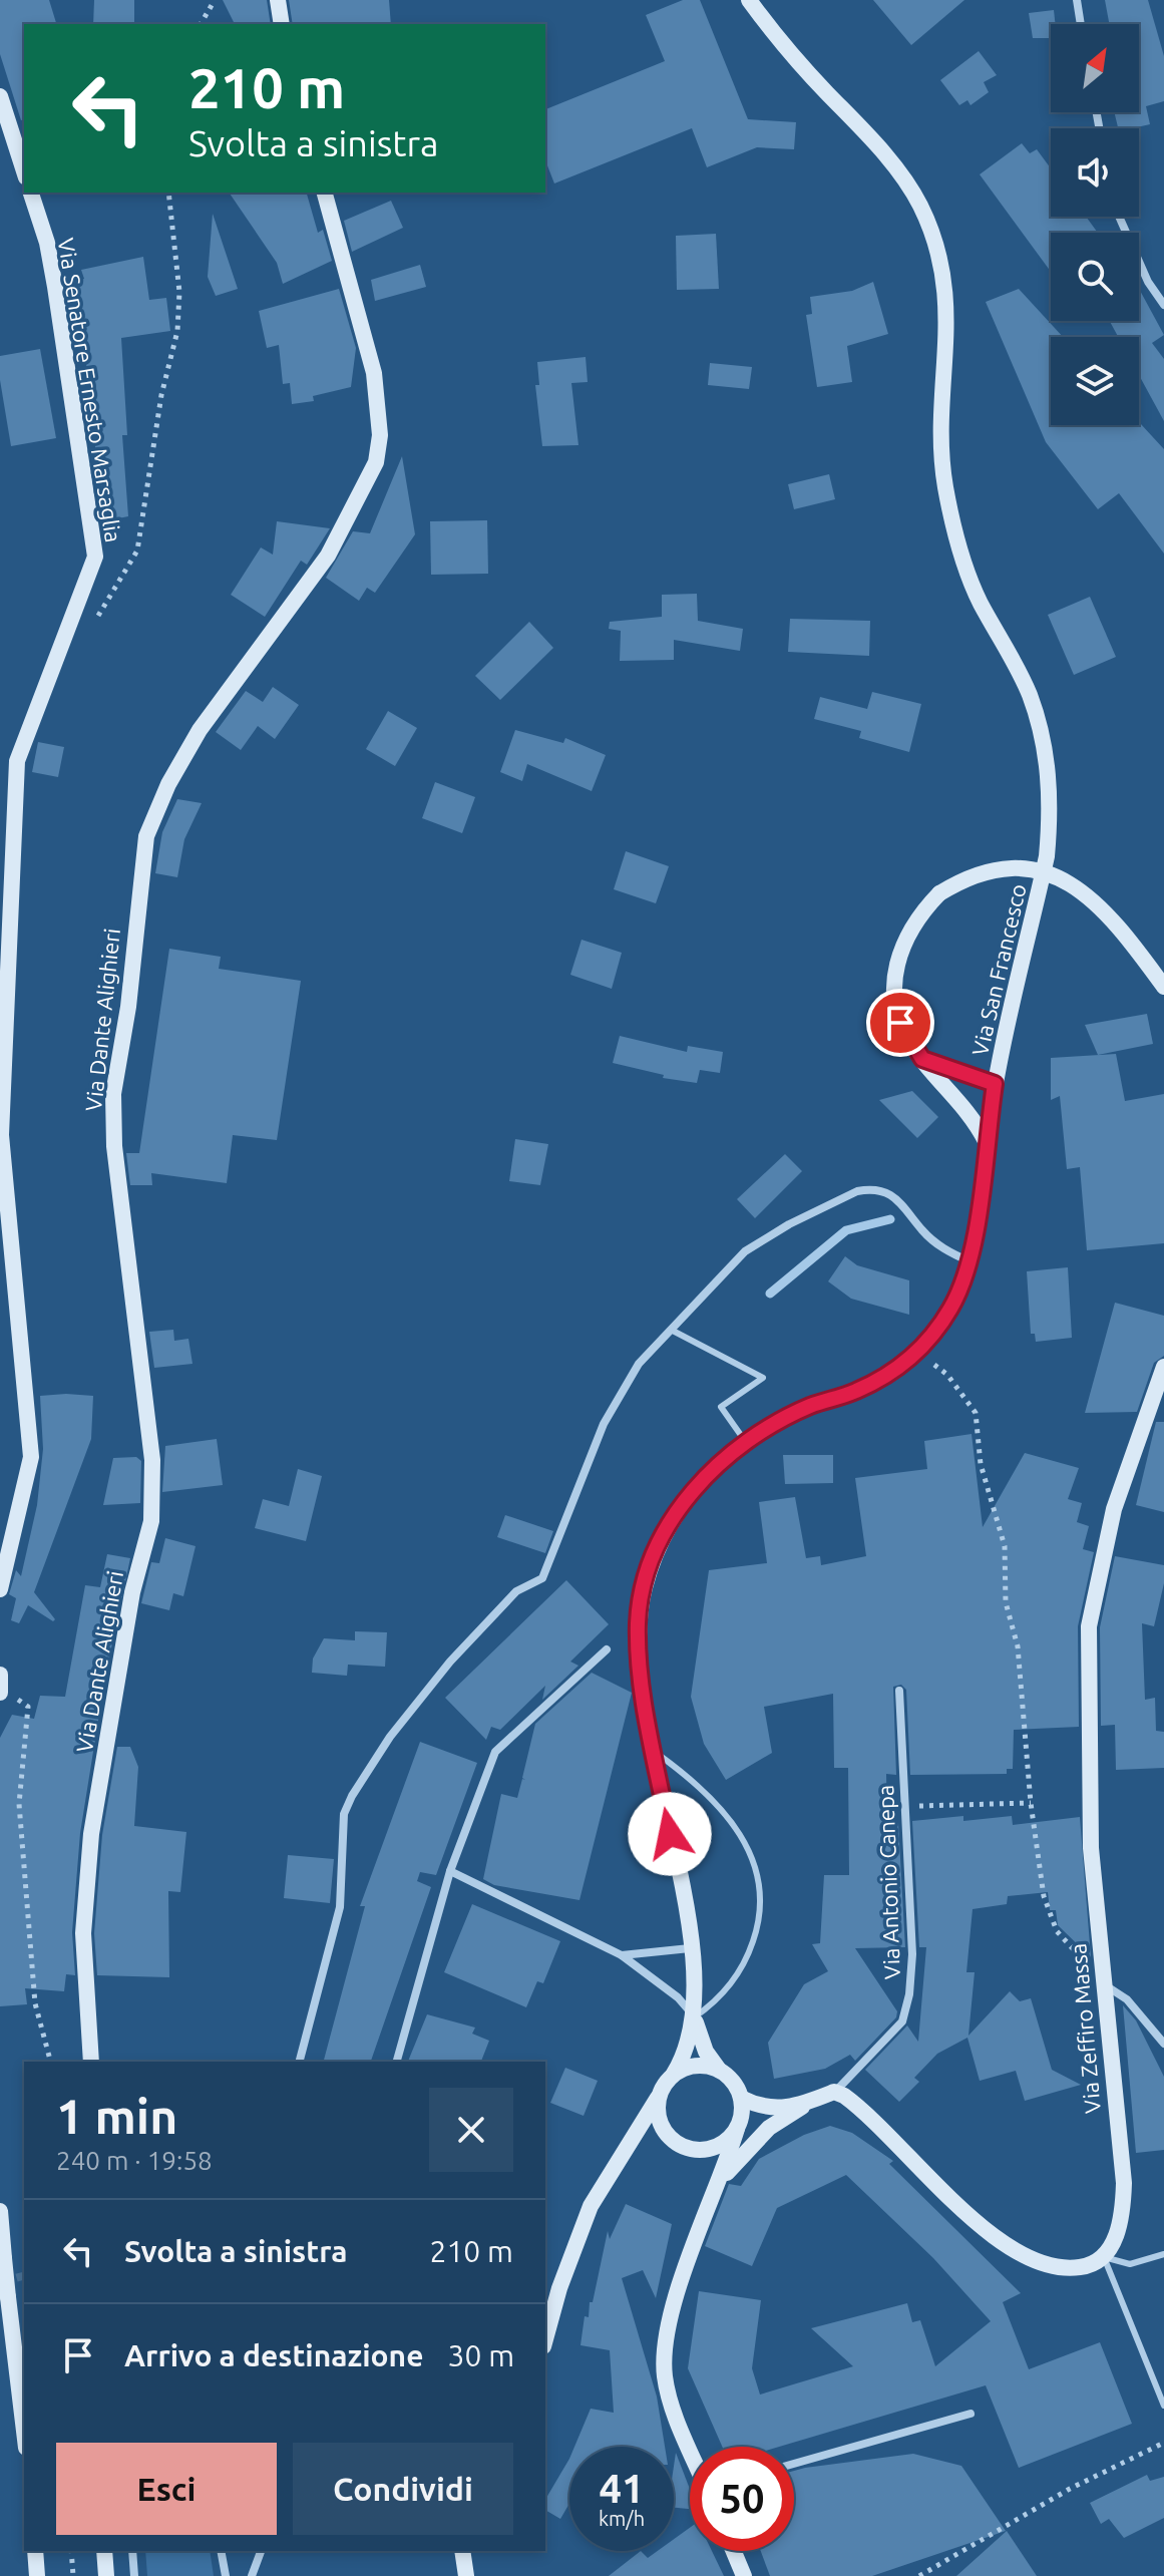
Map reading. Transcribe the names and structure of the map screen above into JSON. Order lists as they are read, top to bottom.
{
  "streets": {
    "street": [
      "Via Senatore Ernesto Marsaglia",
      "Via San Francesco",
      "Via Dante Alighieri",
      "Via Antonio Canepa",
      "Via Zeffiro Massa"
    ]
  },
  "north": "top right",
  "page": {
    "turn": ["210 m", "Svolta a sinistra"],
    "heading": ["1 min", "240 m · 19:58"],
    "list": [
      {
        "name": "Svolta a sinistra",
        "value": "210 m"
      },
      {
        "name": "Arrivo a destinazione",
        "value": "30 m"
      }
    ],
    "buttons": ["Esci", "Condividi"],
    "speed": "41 km/h",
    "limit": "50"
  }
}
